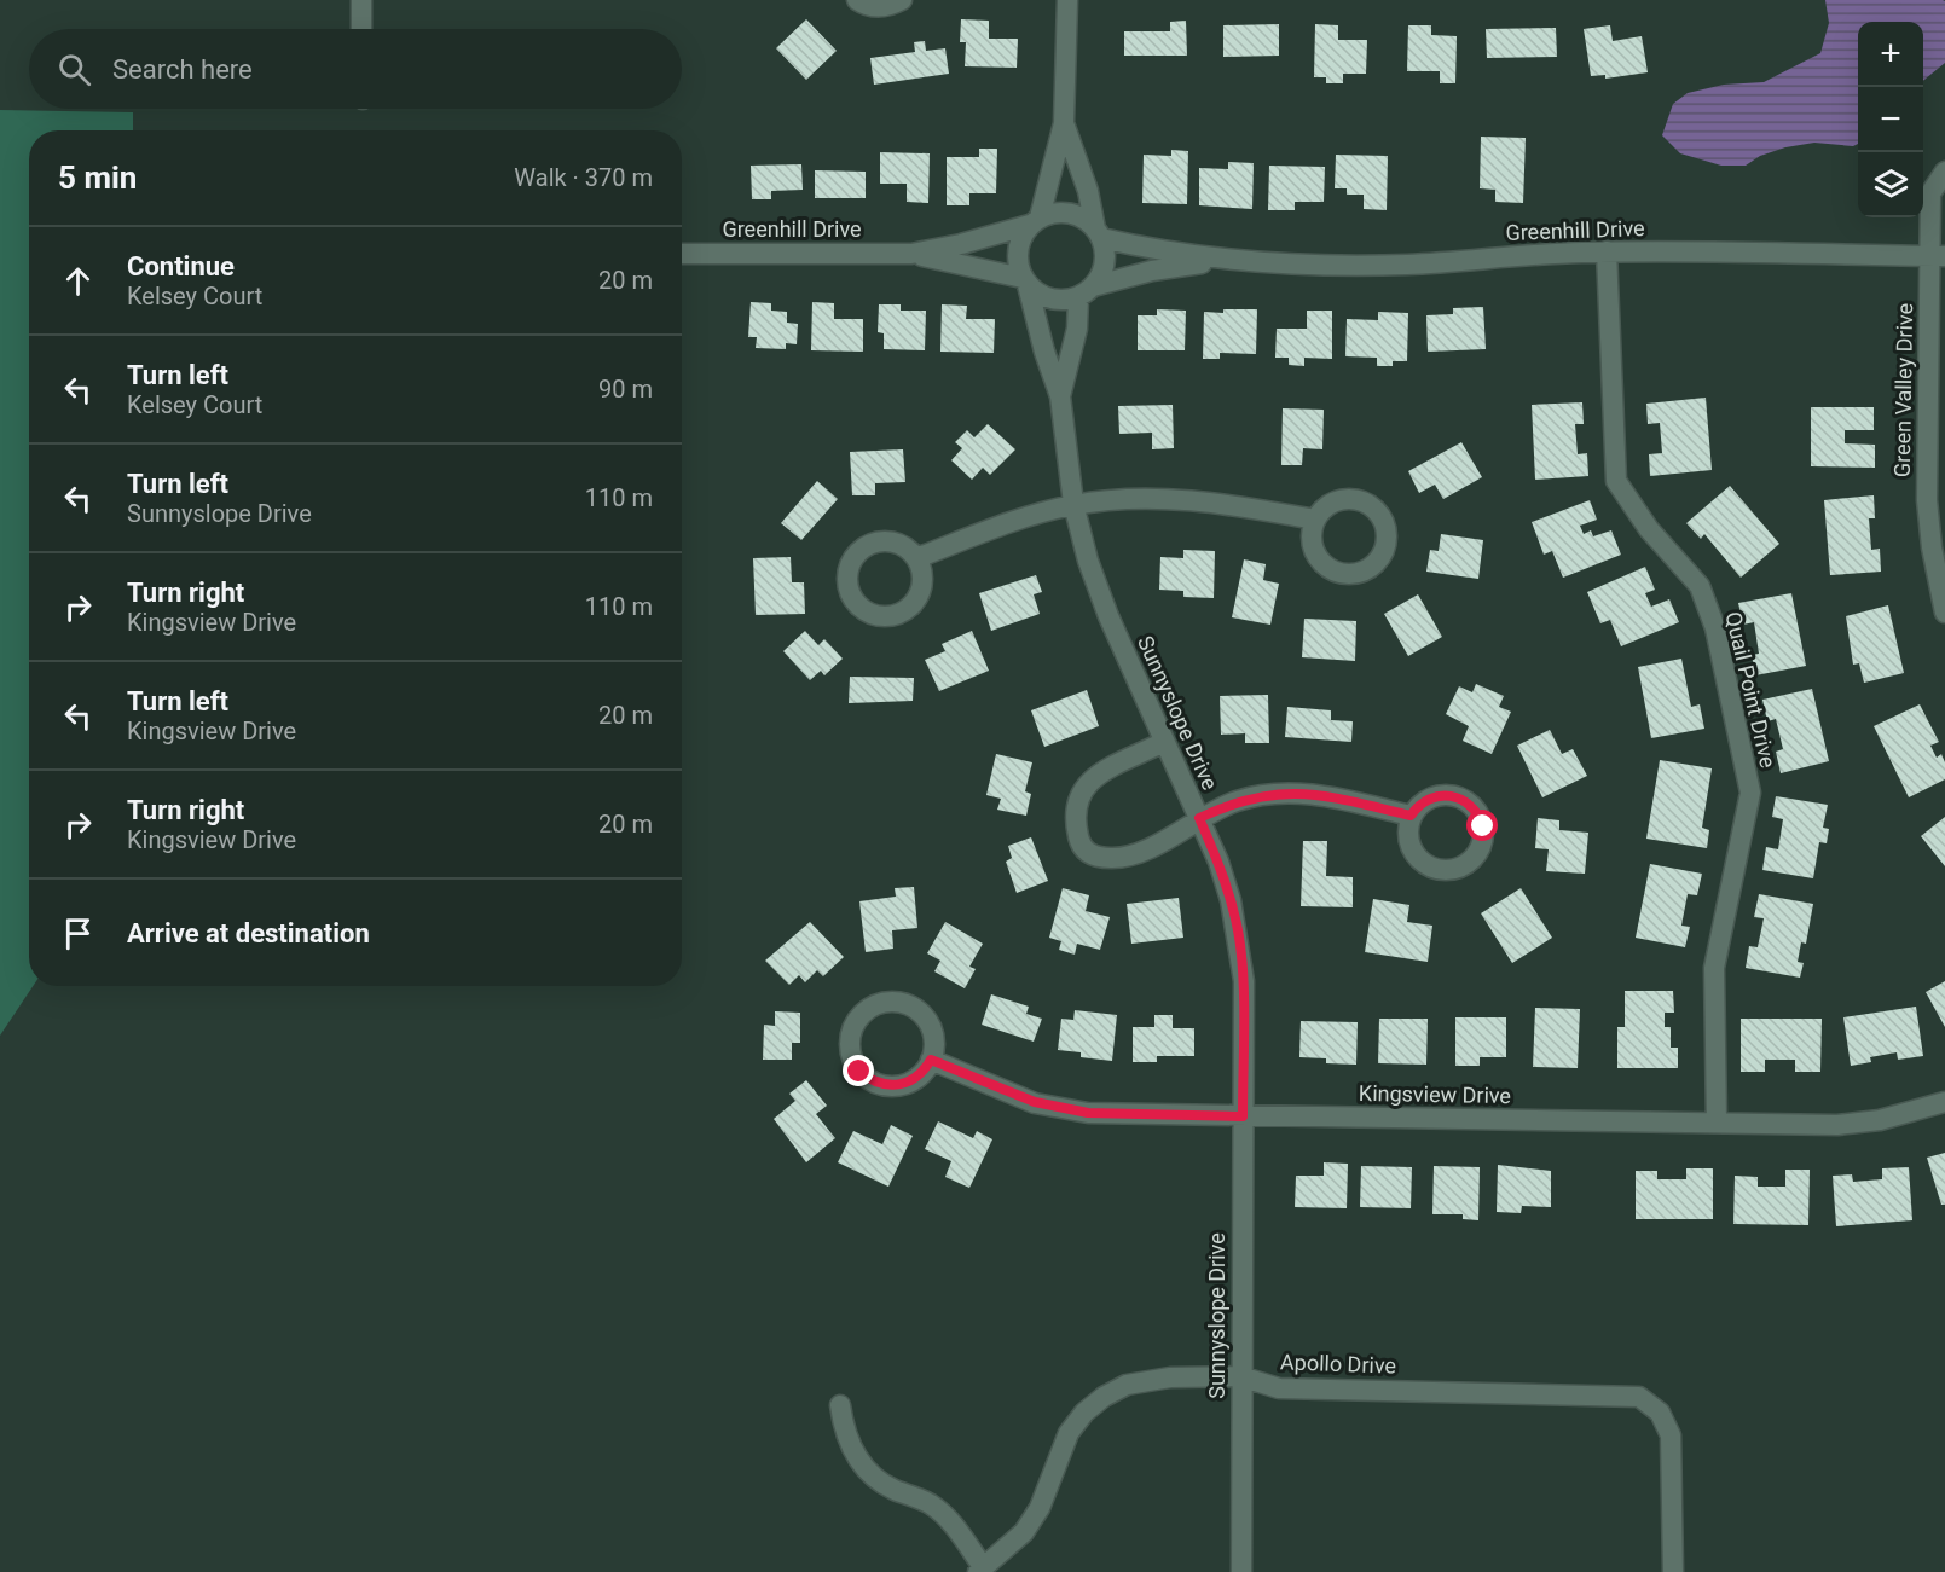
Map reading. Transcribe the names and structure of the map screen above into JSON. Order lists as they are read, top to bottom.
{
  "streets": {
    "street": [
      "Greenhill Drive",
      "Green Valley Drive",
      "Quail Point Drive",
      "Sunnyslope Drive",
      "Kingsview Drive",
      "Apollo Drive"
    ]
  },
  "crossings": [
    ["Greenhill Drive", "Green Valley Drive"],
    ["Greenhill Drive", "Quail Point Drive"],
    ["Greenhill Drive", "Sunnyslope Drive"],
    ["Quail Point Drive", "Kingsview Drive"],
    ["Sunnyslope Drive", "Kingsview Drive"],
    ["Sunnyslope Drive", "Apollo Drive"]
  ],
  "page": {
    "map_buttons": ["+", "−"],
    "search": "Search here",
    "heading": ["5 min", "Walk · 370 m"],
    "list": [
      ["Continue", "Kelsey Court", "20 m"],
      ["Turn left", "Kelsey Court", "90 m"],
      ["Turn left", "Sunnyslope Drive", "110 m"],
      ["Turn right", "Kingsview Drive", "110 m"],
      ["Turn left", "Kingsview Drive", "20 m"],
      ["Turn right", "Kingsview Drive", "20 m"],
      "Arrive at destination"
    ]
  }
}
